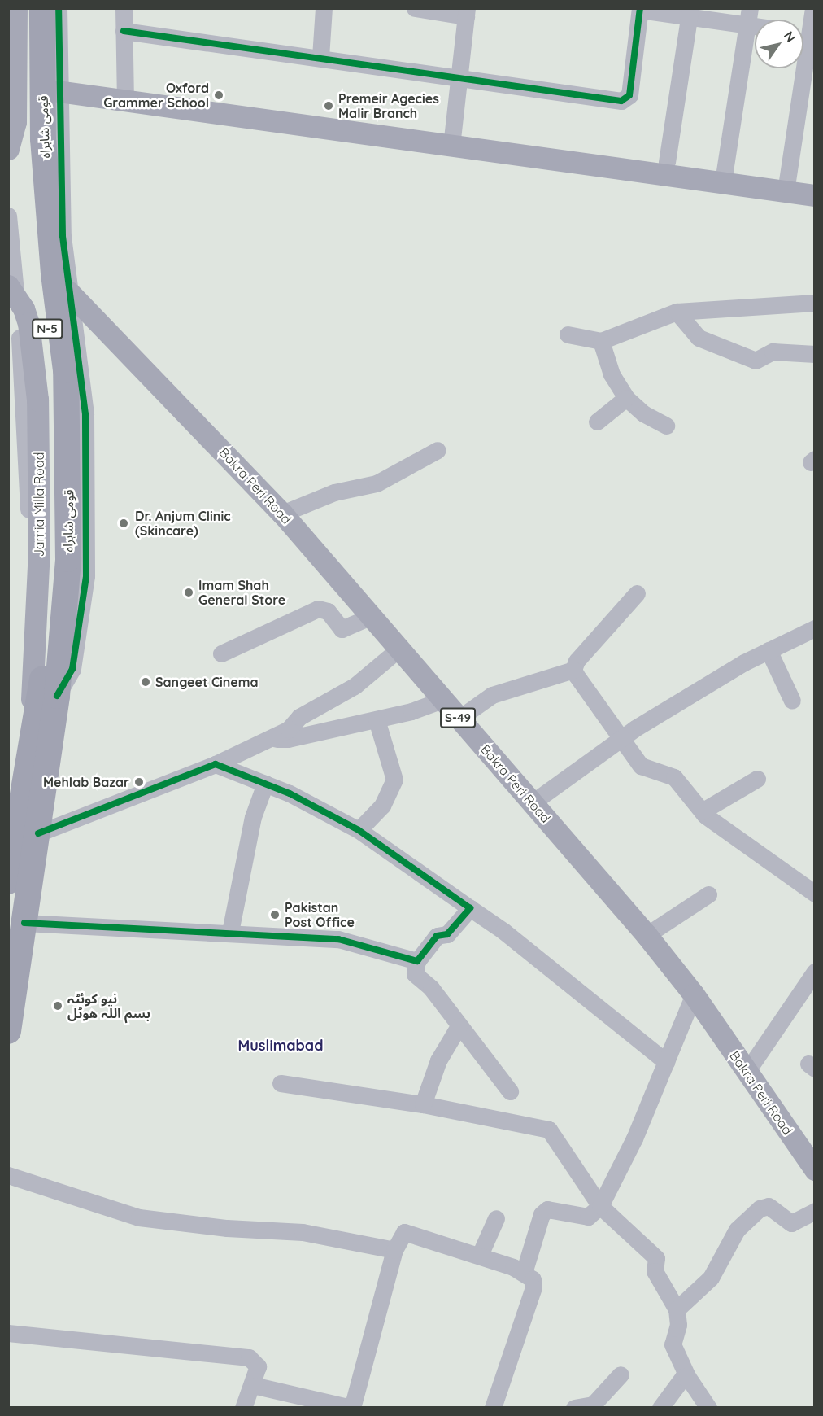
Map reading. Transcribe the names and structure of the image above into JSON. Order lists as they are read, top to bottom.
{
  "streets": {
    "highway": ["قومی شاہراہ", "N-5"],
    "main road": ["Bakra Peri Road", "Jamia Milla Road", "S-49"]
  },
  "crossings": [
    ["قومی شاہراہ", "Jamia Milla Road"]
  ],
  "districts": ["Muslimabad"],
  "places": [
    "Oxford Grammer School",
    "Premeir Agecies Malir Branch",
    "Dr. Anjum Clinic (Skincare)",
    "Imam Shah General Store",
    "Sangeet Cinema",
    "Mehlab Bazar",
    "Pakistan Post Office",
    "نیو کوئٹہ بسم اللہ ھوٹل"
  ],
  "north": "top right"
}
